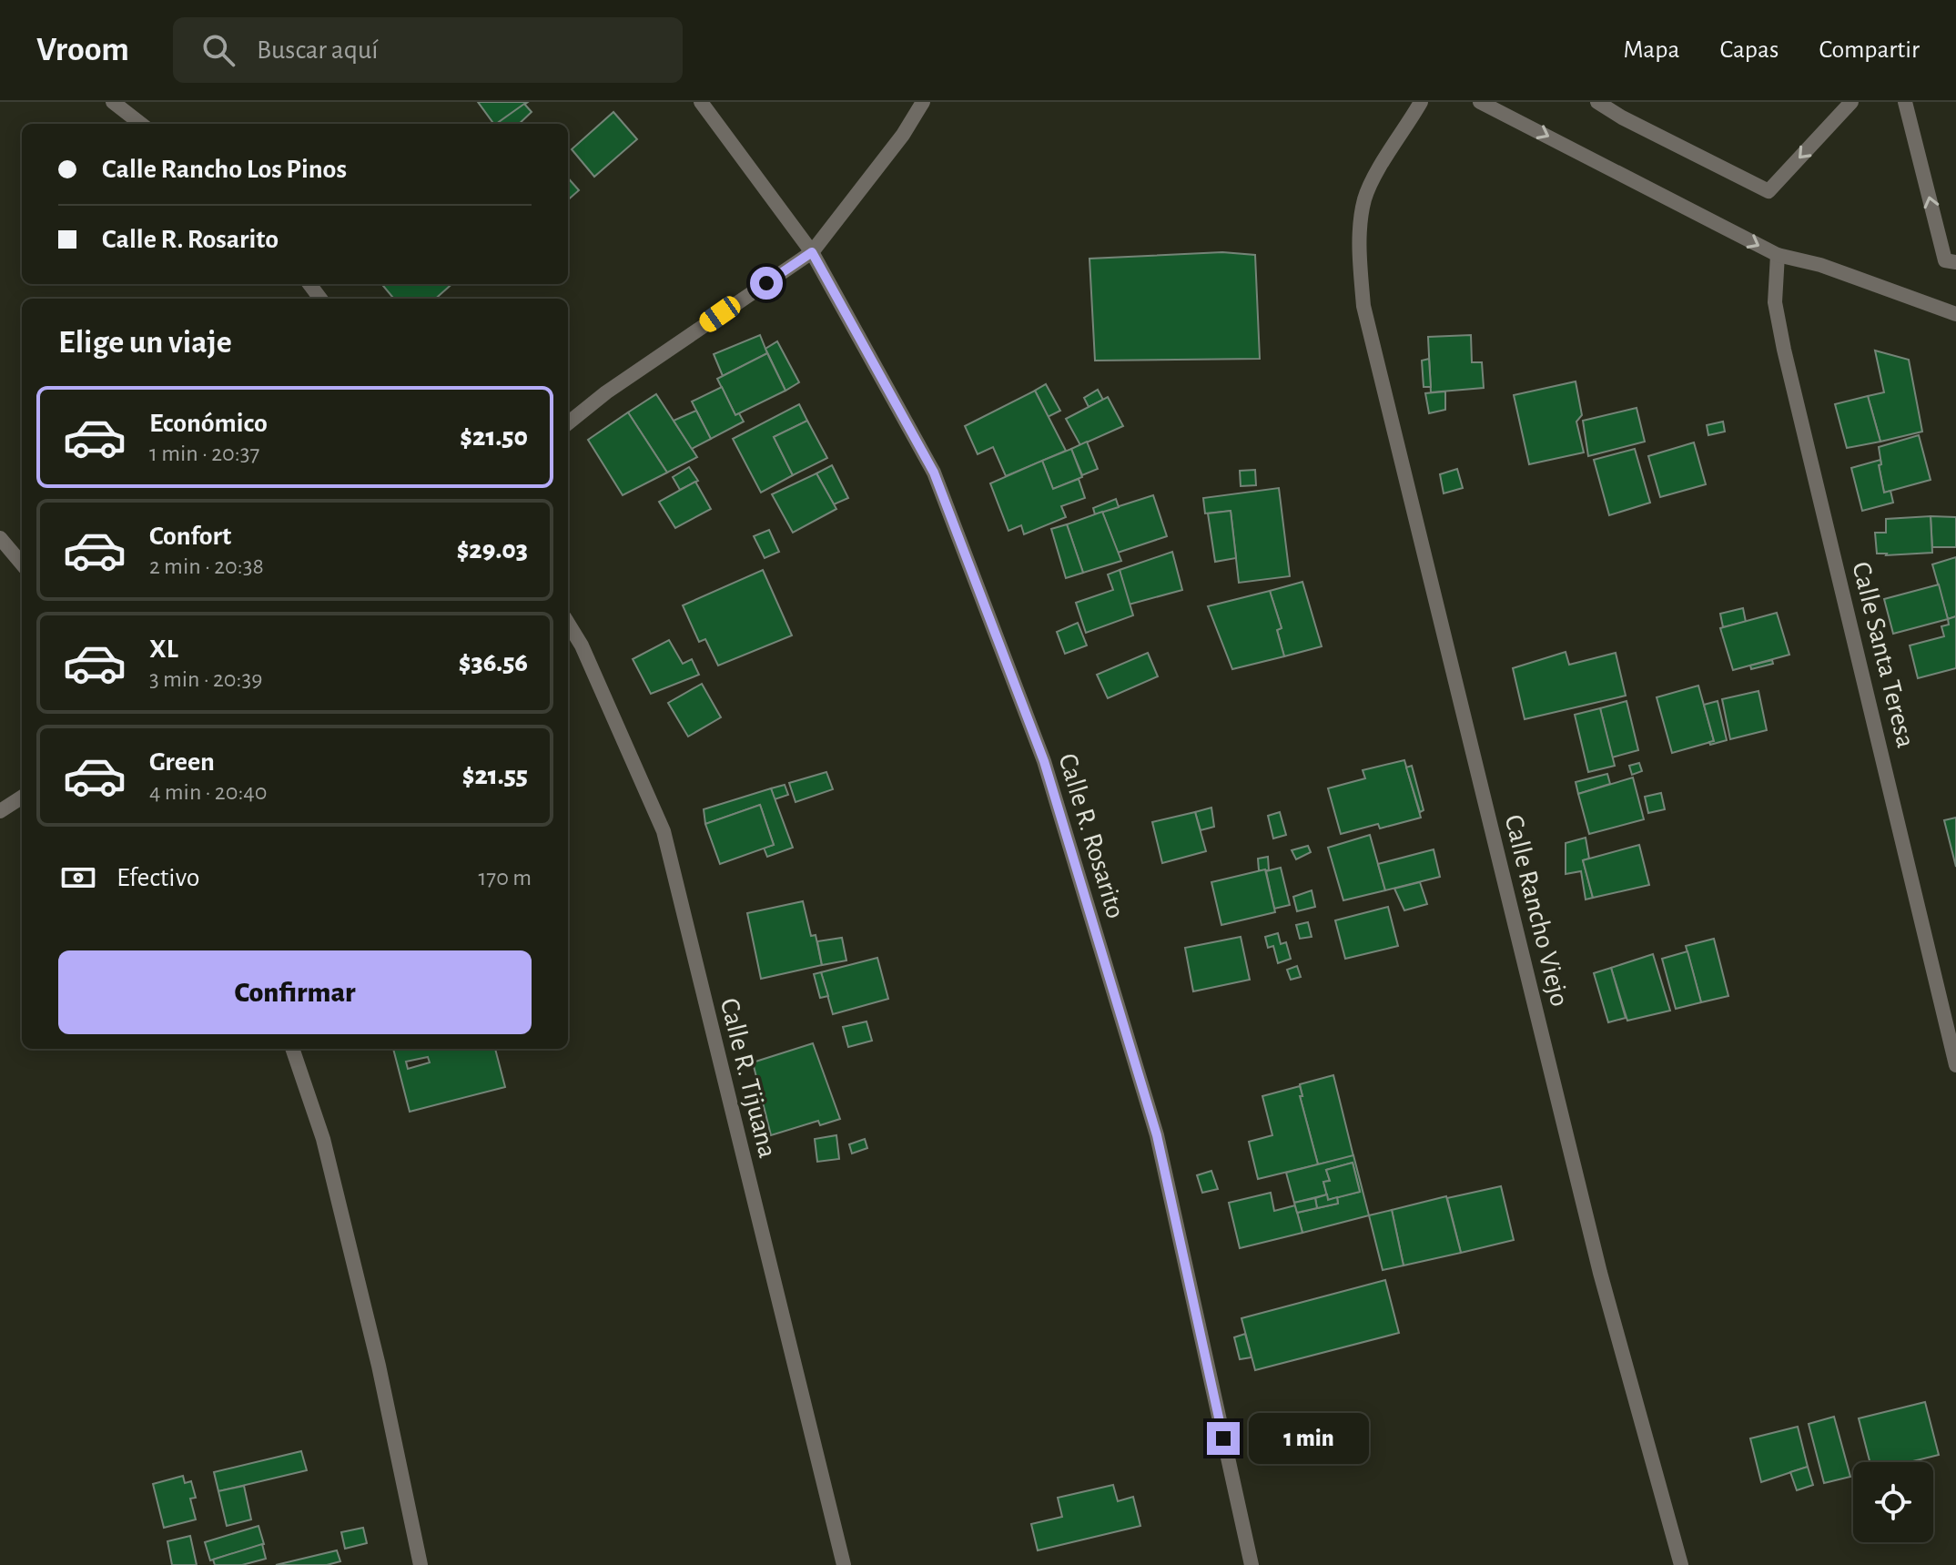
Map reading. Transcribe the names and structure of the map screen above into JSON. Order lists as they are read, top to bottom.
{
  "streets": {
    "street": [
      "Calle Santa Teresa",
      "Calle R. Rosarito",
      "Calle Rancho Viejo",
      "Calle R. Tijuana"
    ]
  },
  "page": {
    "header": "Vroom",
    "search": "Buscar aquí",
    "nav": ["Mapa", "Capas", "Compartir"],
    "banner": ["Calle Rancho Los Pinos", "Calle R. Rosarito"],
    "heading": "Elige un viaje",
    "list": [
      {
        "name": "Económico",
        "note": "1 min · 20:37",
        "value": "$21.50"
      },
      {
        "name": "Confort",
        "note": "2 min · 20:38",
        "value": "$29.03"
      },
      {
        "name": "XL",
        "note": "3 min · 20:39",
        "value": "$36.56"
      },
      {
        "name": "Green",
        "note": "4 min · 20:40",
        "value": "$21.55"
      }
    ],
    "pay": ["Efectivo", "170 m"],
    "buttons": "Confirmar",
    "bubble": "1 min"
  }
}
